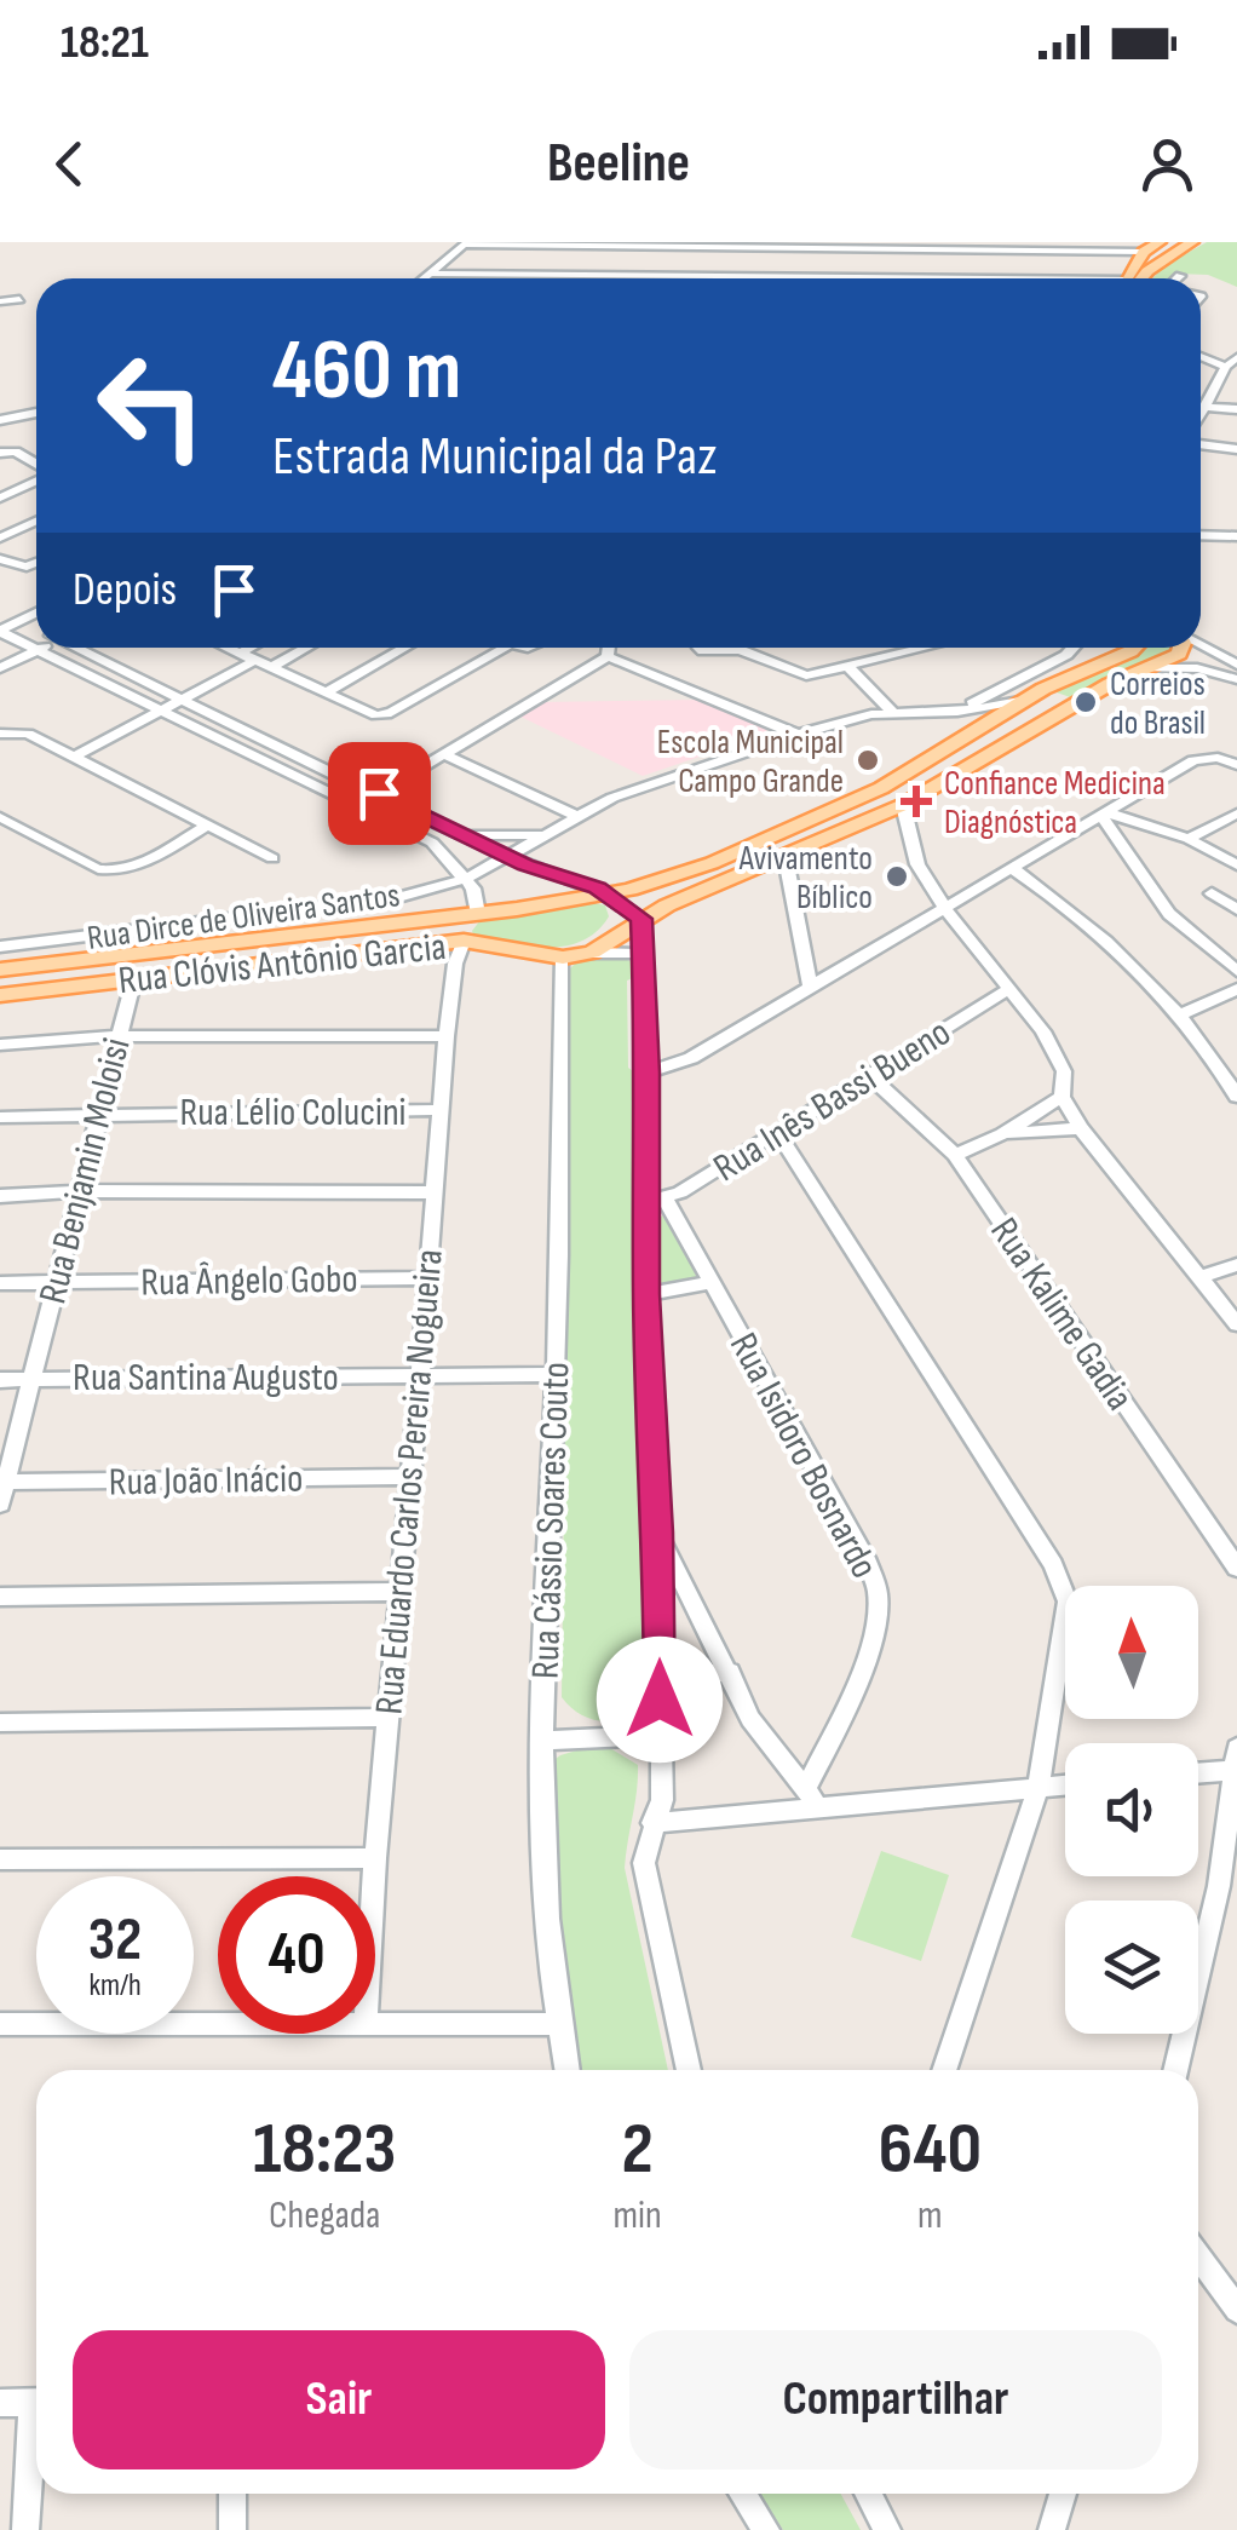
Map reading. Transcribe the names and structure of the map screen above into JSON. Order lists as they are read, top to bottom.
{
  "streets": {
    "main road": ["Rua Clóvis Antônio Garcia"],
    "street": [
      "Rua Dirce de Oliveira Santos",
      "Rua Inês Bassi Bueno",
      "Rua Lélio Colucini",
      "Rua Benjamin Moloisi",
      "Rua Ângelo Gobo",
      "Rua Kalime Gadia",
      "Rua Santina Augusto",
      "Rua Isidoro Bosnardo",
      "Rua João Inácio",
      "Rua Eduardo Carlos Pereira Nogueira",
      "Rua Cássio Soares Couto"
    ]
  },
  "crossings": [
    ["Rua Dirce de Oliveira Santos", "Rua Clóvis Antônio Garcia"],
    ["Rua Clóvis Antônio Garcia", "Rua Benjamin Moloisi"],
    ["Rua Clóvis Antônio Garcia", "Rua Eduardo Carlos Pereira Nogueira"],
    ["Rua Clóvis Antônio Garcia", "Rua Cássio Soares Couto"],
    ["Rua Inês Bassi Bueno", "Rua Kalime Gadia"],
    ["Rua Inês Bassi Bueno", "Rua Isidoro Bosnardo"],
    ["Rua Lélio Colucini", "Rua Benjamin Moloisi"],
    ["Rua Lélio Colucini", "Rua Eduardo Carlos Pereira Nogueira"],
    ["Rua Benjamin Moloisi", "Rua Ângelo Gobo"],
    ["Rua Benjamin Moloisi", "Rua Santina Augusto"],
    ["Rua Benjamin Moloisi", "Rua João Inácio"],
    ["Rua Ângelo Gobo", "Rua Eduardo Carlos Pereira Nogueira"],
    ["Rua Santina Augusto", "Rua Eduardo Carlos Pereira Nogueira"],
    ["Rua Santina Augusto", "Rua Cássio Soares Couto"],
    ["Rua João Inácio", "Rua Eduardo Carlos Pereira Nogueira"]
  ],
  "places": {
    "other": ["Correios do Brasil", "Escola Municipal Campo Grande", "Avivamento Bíblico"],
    "health": ["Confiance Medicina Diagnóstica"]
  },
  "north": "top",
  "page": {
    "status": "18:21",
    "header": "Beeline",
    "turn": ["460 m", "Estrada Municipal da Paz"],
    "then": "Depois",
    "speed": "32 km/h",
    "limit": "40",
    "eta": [
      "18:23",
      "Chegada",
      "2",
      "min",
      "640",
      "m"
    ],
    "buttons": ["Sair", "Compartilhar"]
  }
}
